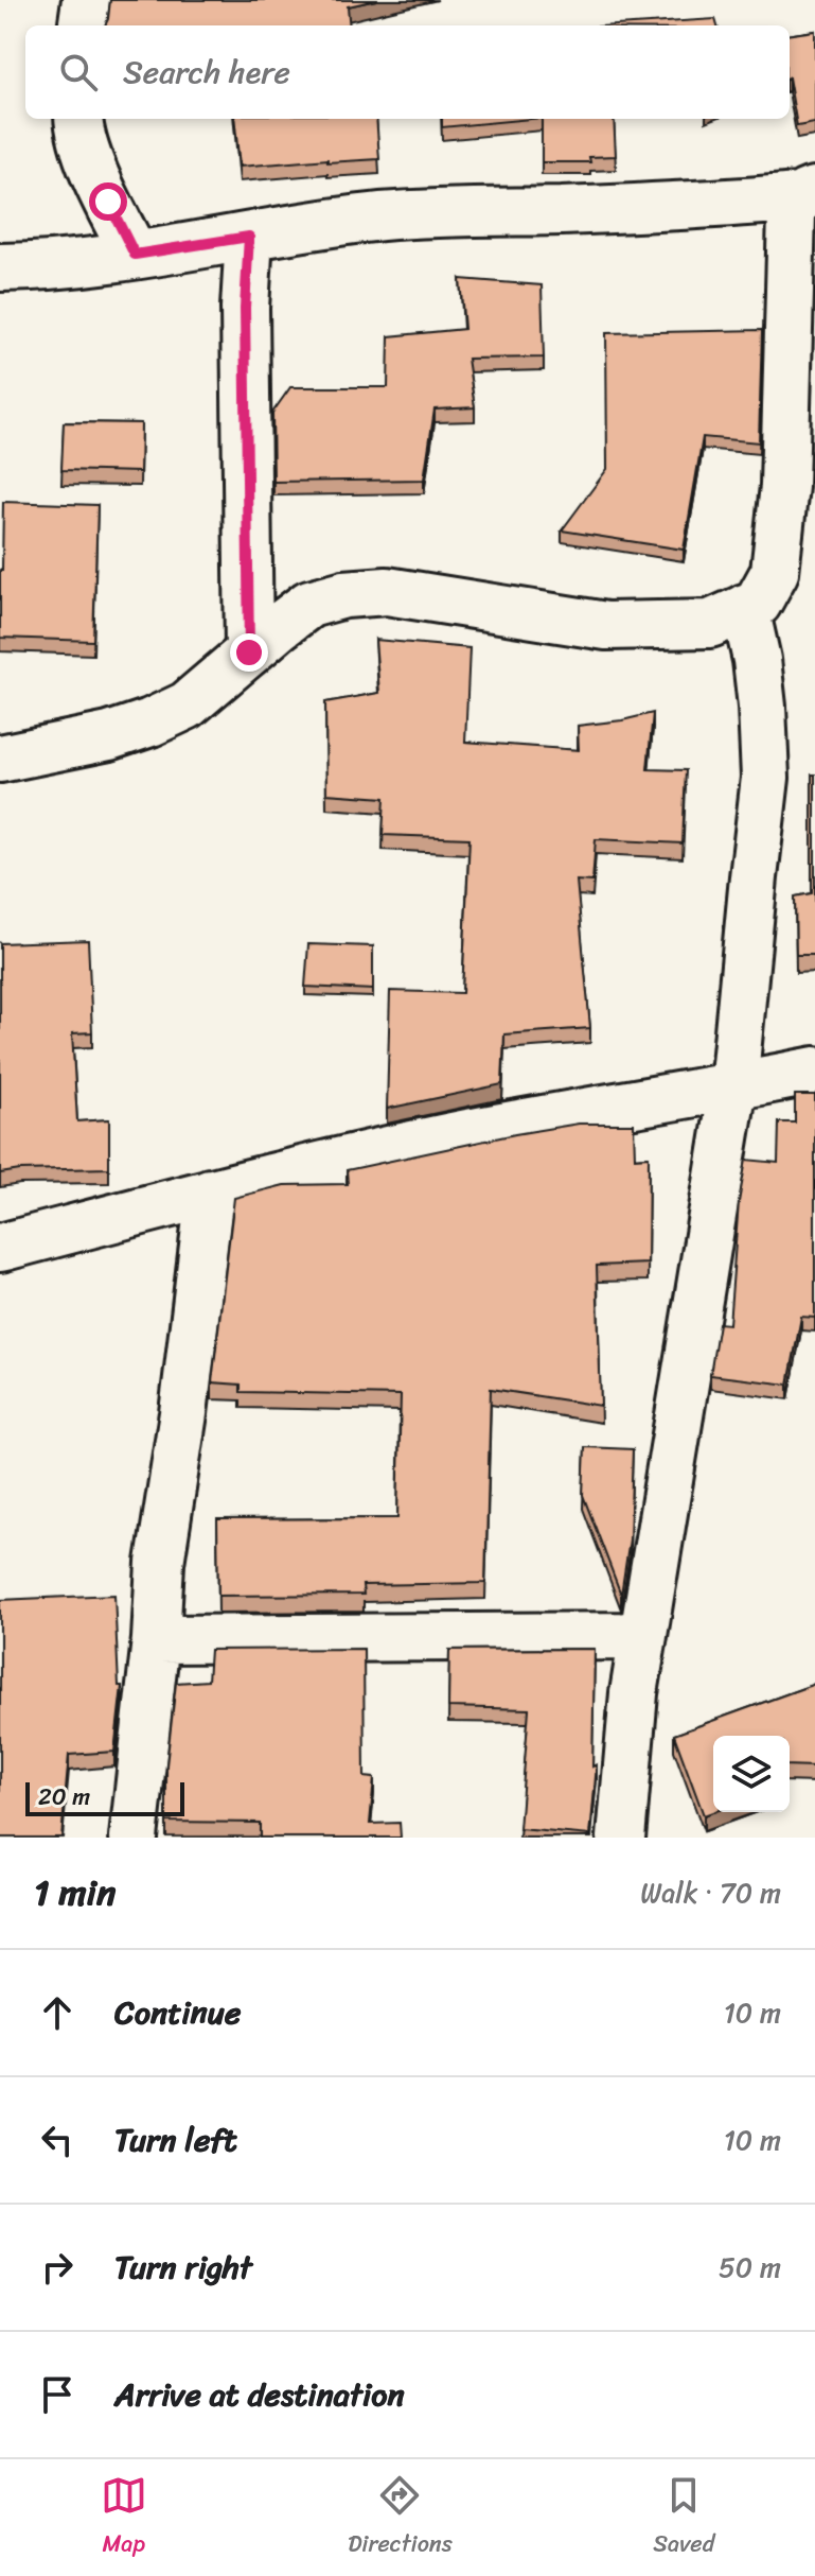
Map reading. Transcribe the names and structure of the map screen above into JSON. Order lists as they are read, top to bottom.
{
  "scale_bar": "20 m",
  "page": {
    "search": "Search here",
    "scale": "20 m",
    "heading": ["1 min", "Walk · 70 m"],
    "list": [
      ["Continue", "10 m"],
      ["Turn left", "10 m"],
      ["Turn right", "50 m"],
      "Arrive at destination"
    ],
    "nav": ["Map", "Directions", "Saved"]
  }
}
